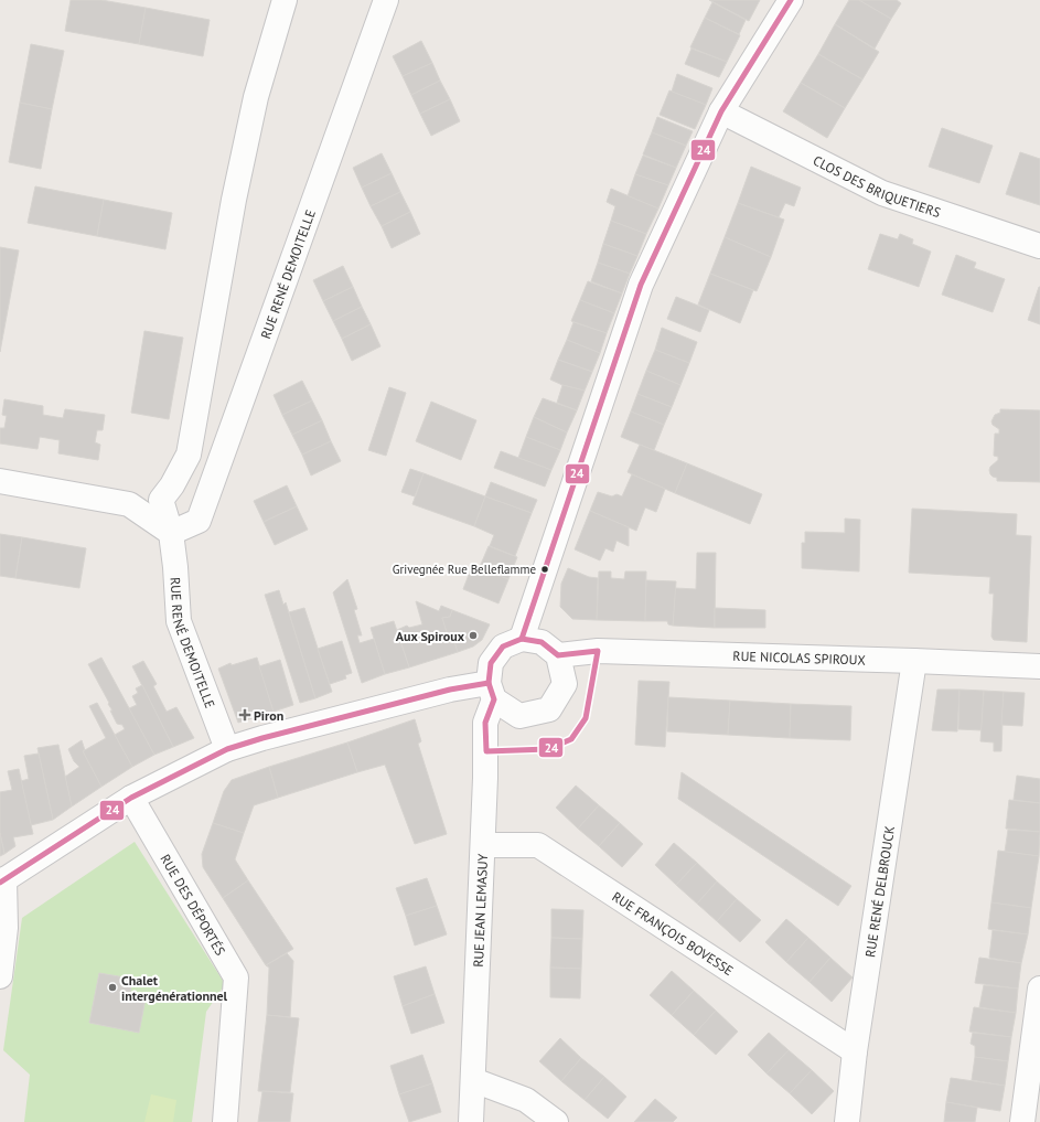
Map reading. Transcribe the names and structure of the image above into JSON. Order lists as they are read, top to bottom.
{
  "streets": {
    "street": [
      "CLOS DES BRIQUETIERS",
      "RUE RENÉ DEMOITELLE",
      "RUE NICOLAS SPIROUX",
      "RUE RENÉ DELBROUCK",
      "RUE DES DÉPORTÉS",
      "RUE JEAN LEMASUY",
      "RUE FRANÇOIS BOVESSE"
    ]
  },
  "crossings": [
    ["RUE NICOLAS SPIROUX", "RUE RENÉ DELBROUCK"],
    ["RUE NICOLAS SPIROUX", "RUE JEAN LEMASUY"],
    ["RUE RENÉ DELBROUCK", "RUE FRANÇOIS BOVESSE"],
    ["RUE JEAN LEMASUY", "RUE FRANÇOIS BOVESSE"]
  ],
  "places": {
    "other": ["Grivegnée Rue Belleflamme", "Aux Spiroux", "Chalet intergénérationnel"],
    "health": ["Piron"]
  },
  "lines": ["transit line 24"]
}
